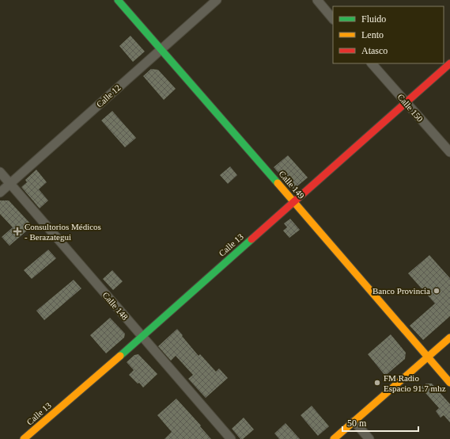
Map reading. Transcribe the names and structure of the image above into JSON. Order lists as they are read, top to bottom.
{
  "streets": {
    "street": [
      "Calle 12",
      "Calle 150",
      "Calle 149",
      "Calle 13",
      "Calle 148"
    ]
  },
  "crossings": [
    ["Calle 12", "Calle 149"],
    ["Calle 12", "Calle 148"],
    ["Calle 150", "Calle 13"],
    ["Calle 149", "Calle 13"],
    ["Calle 13", "Calle 148"]
  ],
  "places": {
    "health": ["Consultorios Médicos - Berazategui"],
    "other": ["Banco Provincia", "FM Radio Espacio 91.7 mhz"]
  },
  "legend": ["Fluido", "Lento", "Atasco"],
  "scale_bar": "50 m"
}
